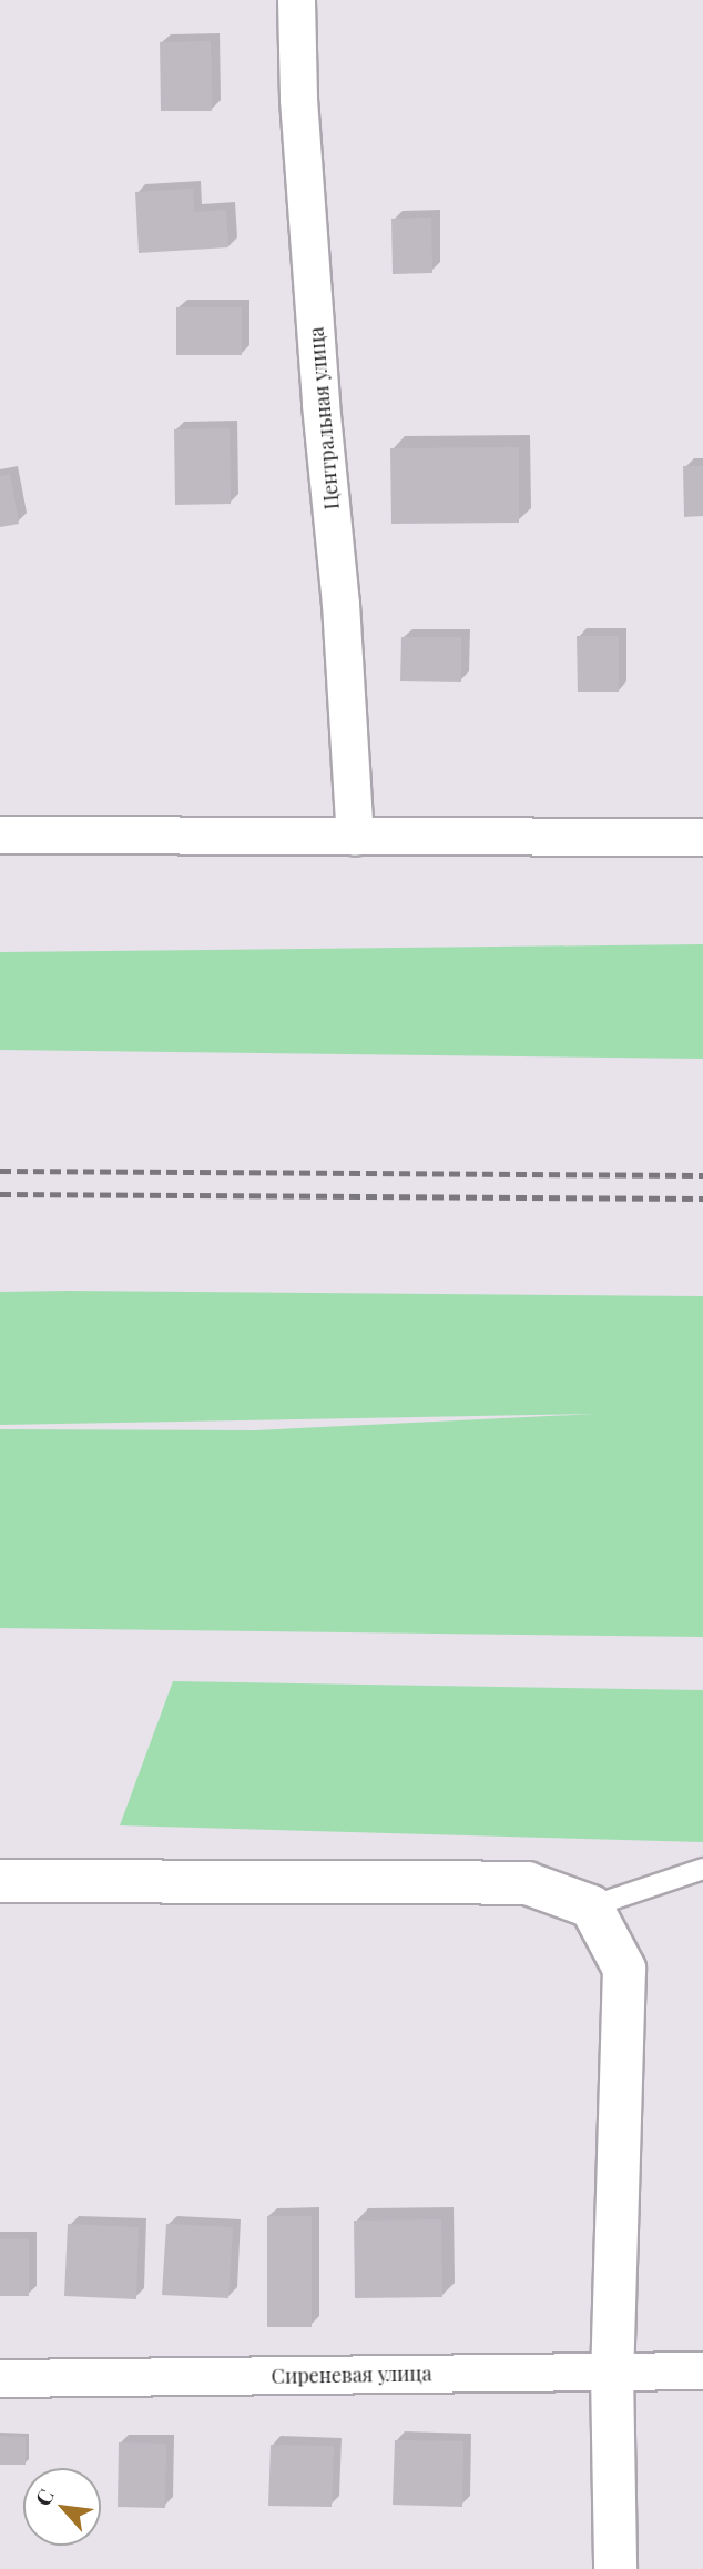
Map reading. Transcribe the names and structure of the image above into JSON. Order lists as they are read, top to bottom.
{
  "streets": {
    "street": ["Центральная улица", "Сиреневая улица"]
  },
  "north": "top left"
}
